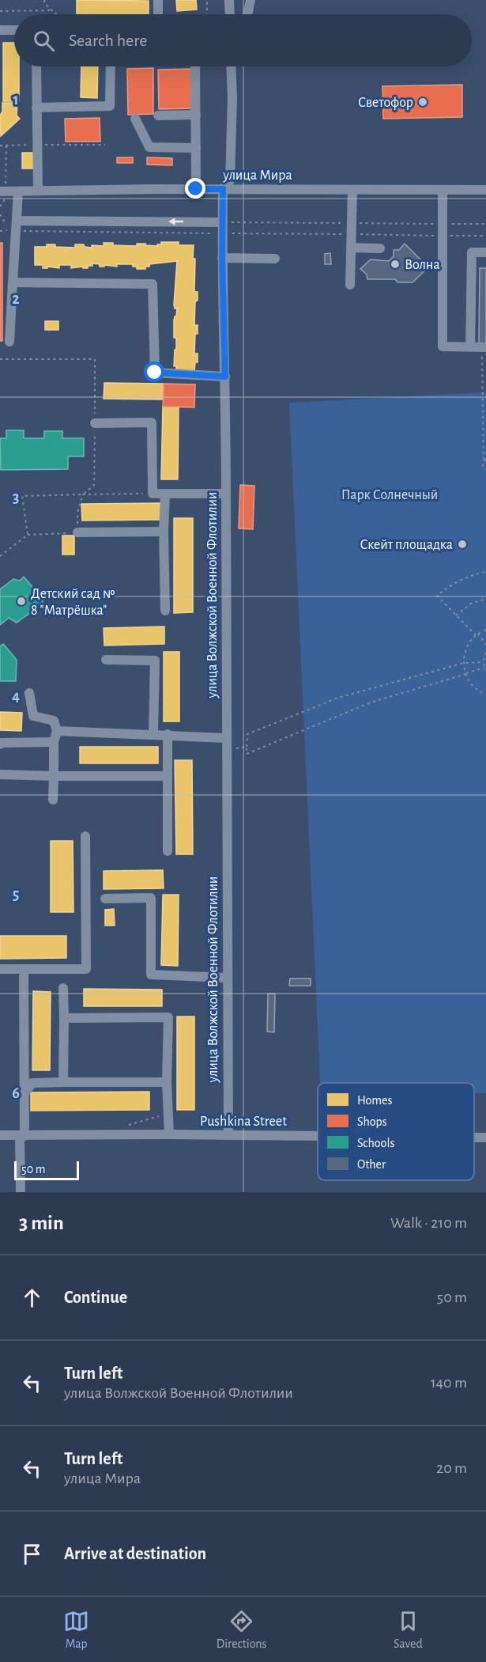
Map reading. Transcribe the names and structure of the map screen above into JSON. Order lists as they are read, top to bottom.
{
  "streets": {
    "street": ["улица Мира", "улица Волжской Военной Флотилии", "Pushkina Street"]
  },
  "crossings": [
    ["улица Мира", "улица Волжской Военной Флотилии"],
    ["улица Волжской Военной Флотилии", "Pushkina Street"]
  ],
  "parks": ["Парк Солнечный"],
  "places": [
    "Светофор",
    "Волна",
    "Скейт площадка",
    "Детский сад № 8 \"Матрёшка\""
  ],
  "legend": [
    "Homes",
    "Shops",
    "Schools",
    "Other"
  ],
  "scale_bar": "50 m",
  "page": {
    "search": "Search here",
    "scale": "50 m",
    "heading": ["3 min", "Walk · 210 m"],
    "list": [
      ["Continue", "50 m"],
      ["Turn left", "улица Волжской Военной Флотилии", "140 m"],
      ["Turn left", "улица Мира", "20 m"],
      "Arrive at destination"
    ],
    "nav": ["Map", "Directions", "Saved"]
  },
  "grid": {
    "rows": [
      "1",
      "2",
      "3",
      "4",
      "5",
      "6"
    ]
  }
}
